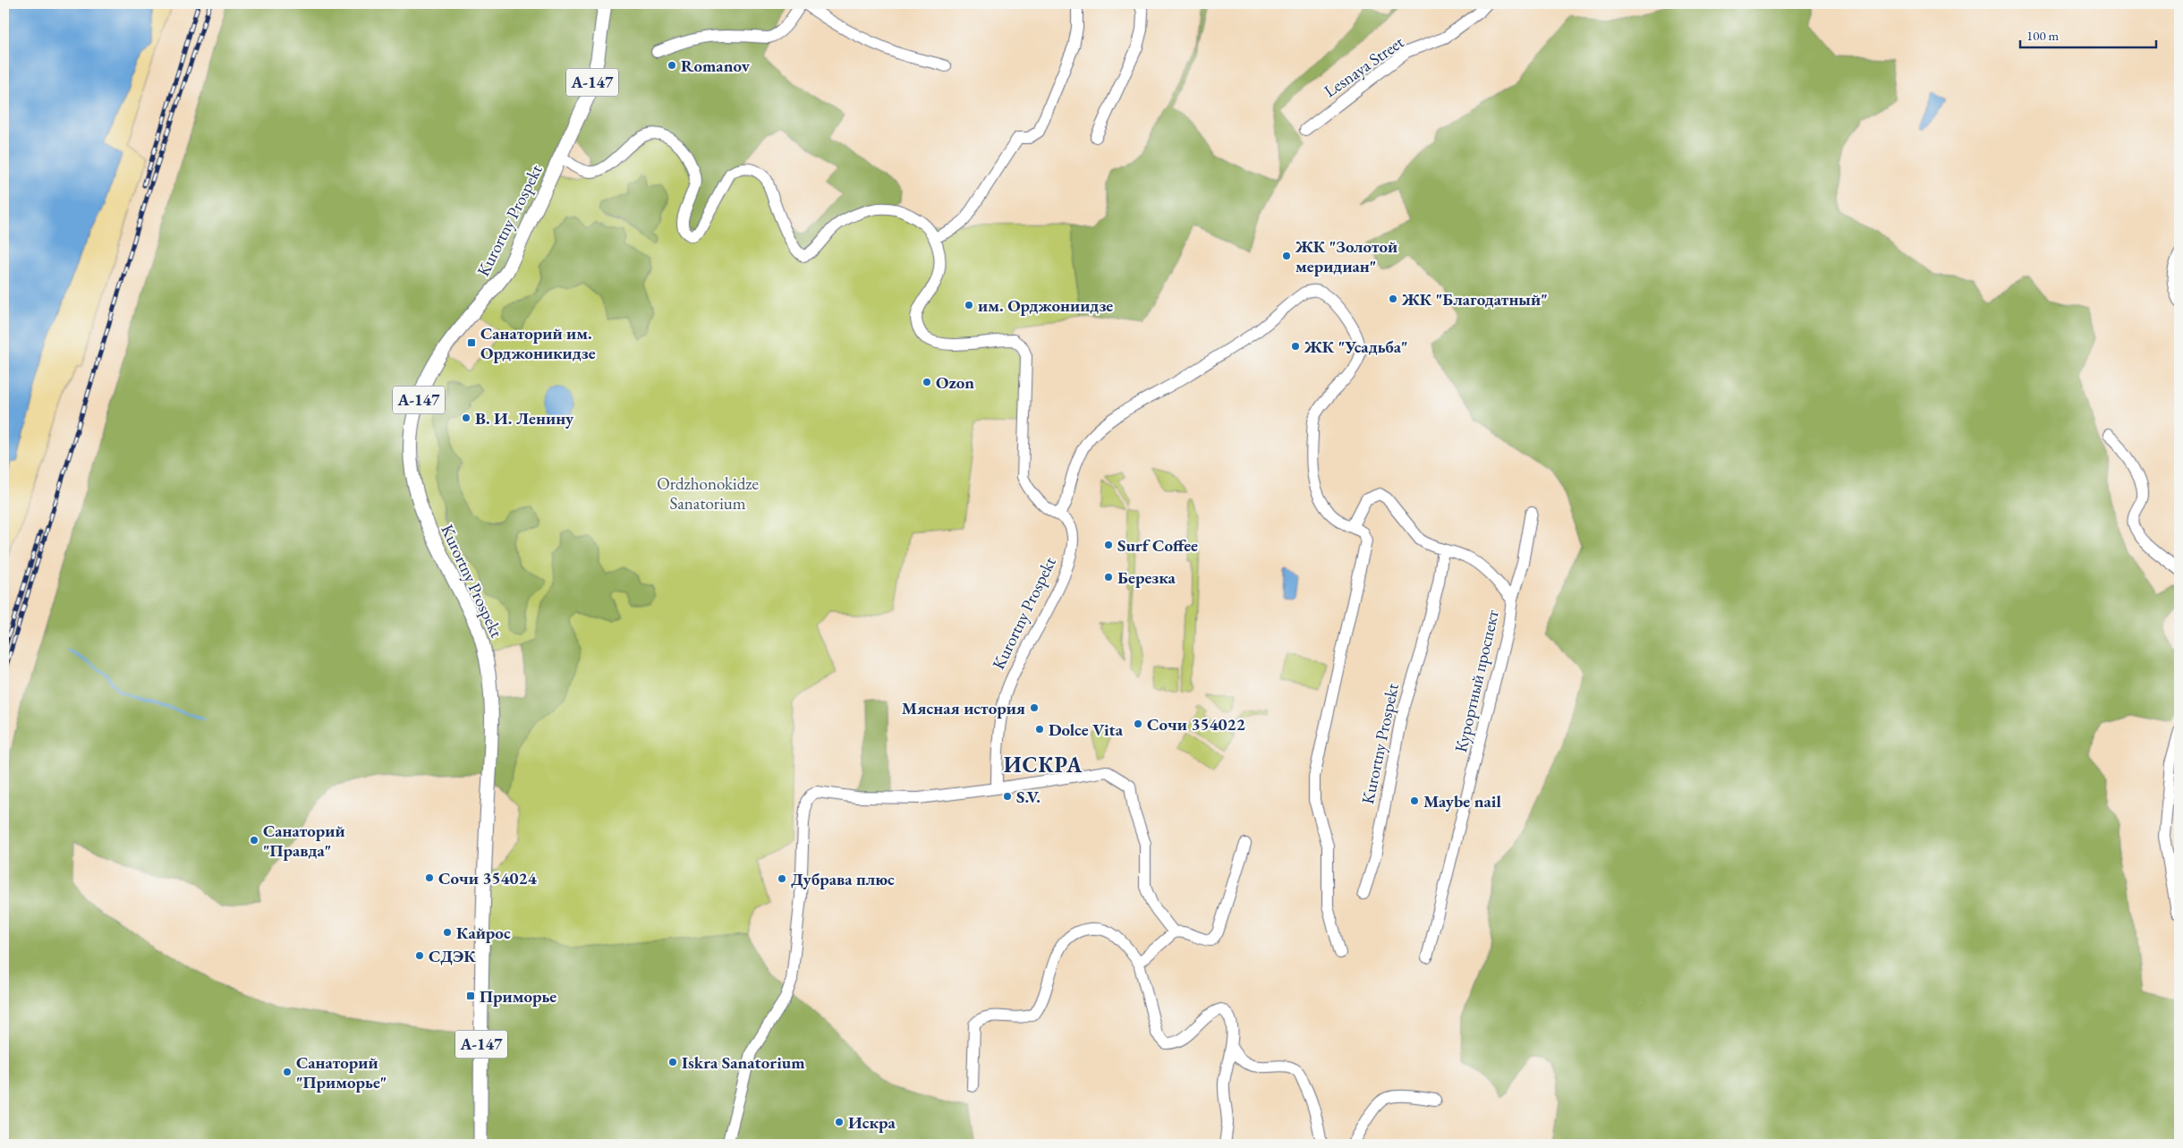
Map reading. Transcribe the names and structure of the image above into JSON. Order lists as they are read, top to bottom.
{
  "streets": {
    "main road": ["А-147", "Kurortny Prospekt"],
    "street": ["Lesnaya Street", "Курортный проспект"]
  },
  "crossings": [
    ["Kurortny Prospekt", "Курортный проспект"]
  ],
  "districts": ["ИСКРА"],
  "parks": ["Ordzhonokidze Sanatorium"],
  "places": {
    "other": [
      "Romanov",
      "ЖК \"Золотой меридиан\"",
      "ЖК \"Благодатный\"",
      "им. Орджониидзе",
      "ЖК \"Усадьба\"",
      "Ozon",
      "В. И. Ленину",
      "Surf Coffee",
      "Березка",
      "Мясная история",
      "Сочи 354022",
      "Dolce Vita",
      "S.V.",
      "Maybe nail",
      "Санаторий \"Правда\"",
      "Сочи 354024",
      "Дубрава плюс",
      "Кайрос",
      "СДЭК",
      "Iskra Sanatorium",
      "Санаторий \"Приморье\"",
      "Искра"
    ],
    "transit": ["Санаторий им. Орджоникидзе", "Приморье"]
  },
  "scale_bar": "100 m"
}
